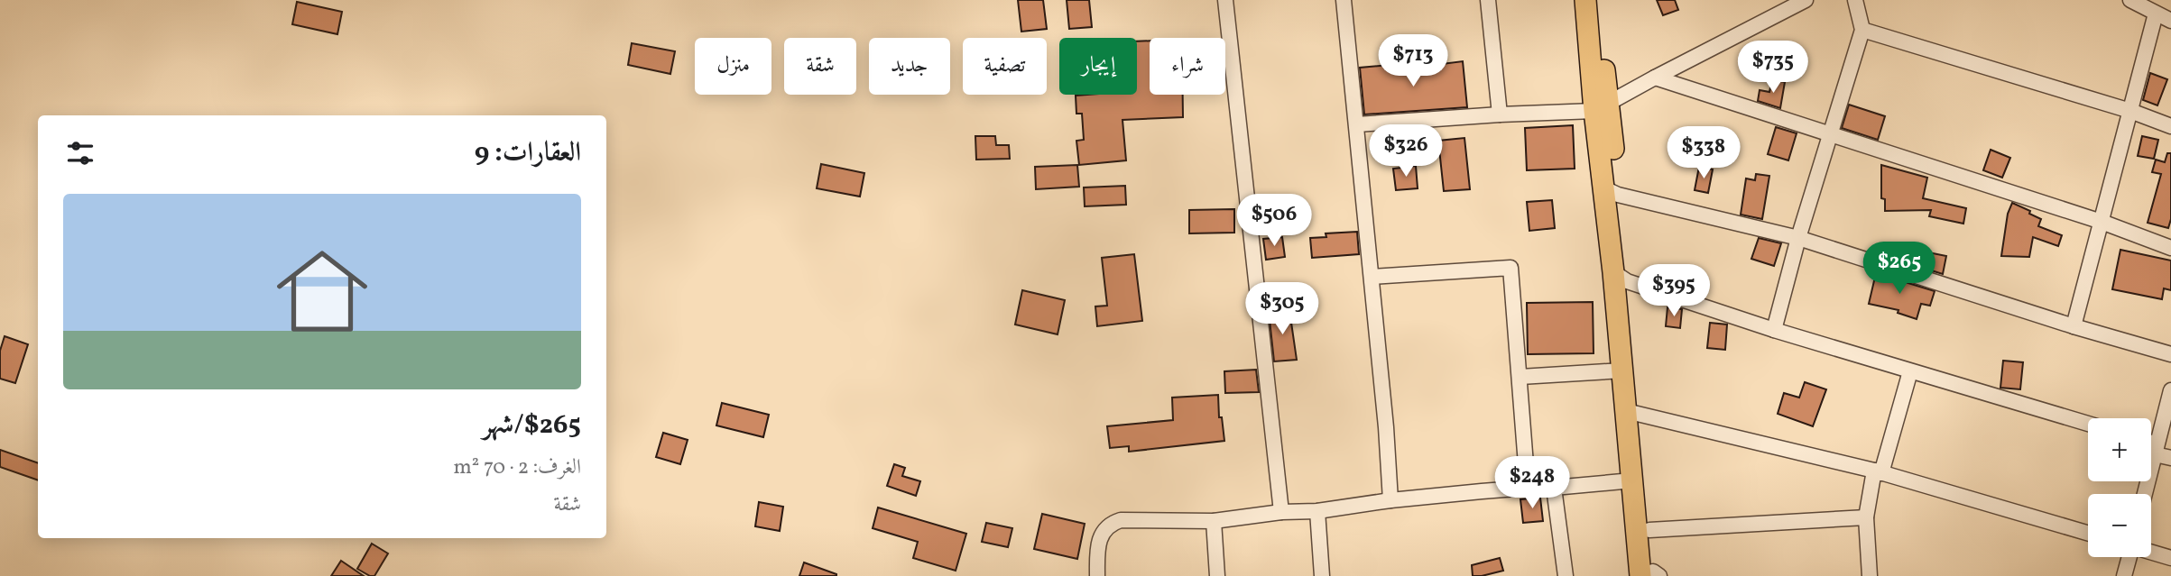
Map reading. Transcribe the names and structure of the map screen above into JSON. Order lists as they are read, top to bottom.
{
  "page": {
    "price": [
      "$713",
      "$735",
      "$326",
      "$338",
      "$506",
      "$265",
      "$395",
      "$305",
      "$248"
    ],
    "chip": [
      "شراء",
      "إيجار",
      "تصفية",
      "جديد",
      "شقة",
      "منزل"
    ],
    "heading": "العقارات: 9",
    "list": [
      {
        "name": "$265/شهر",
        "note": "الغرف: 2 · 70 m² · شقة"
      }
    ],
    "map_buttons": ["+", "−"]
  }
}
